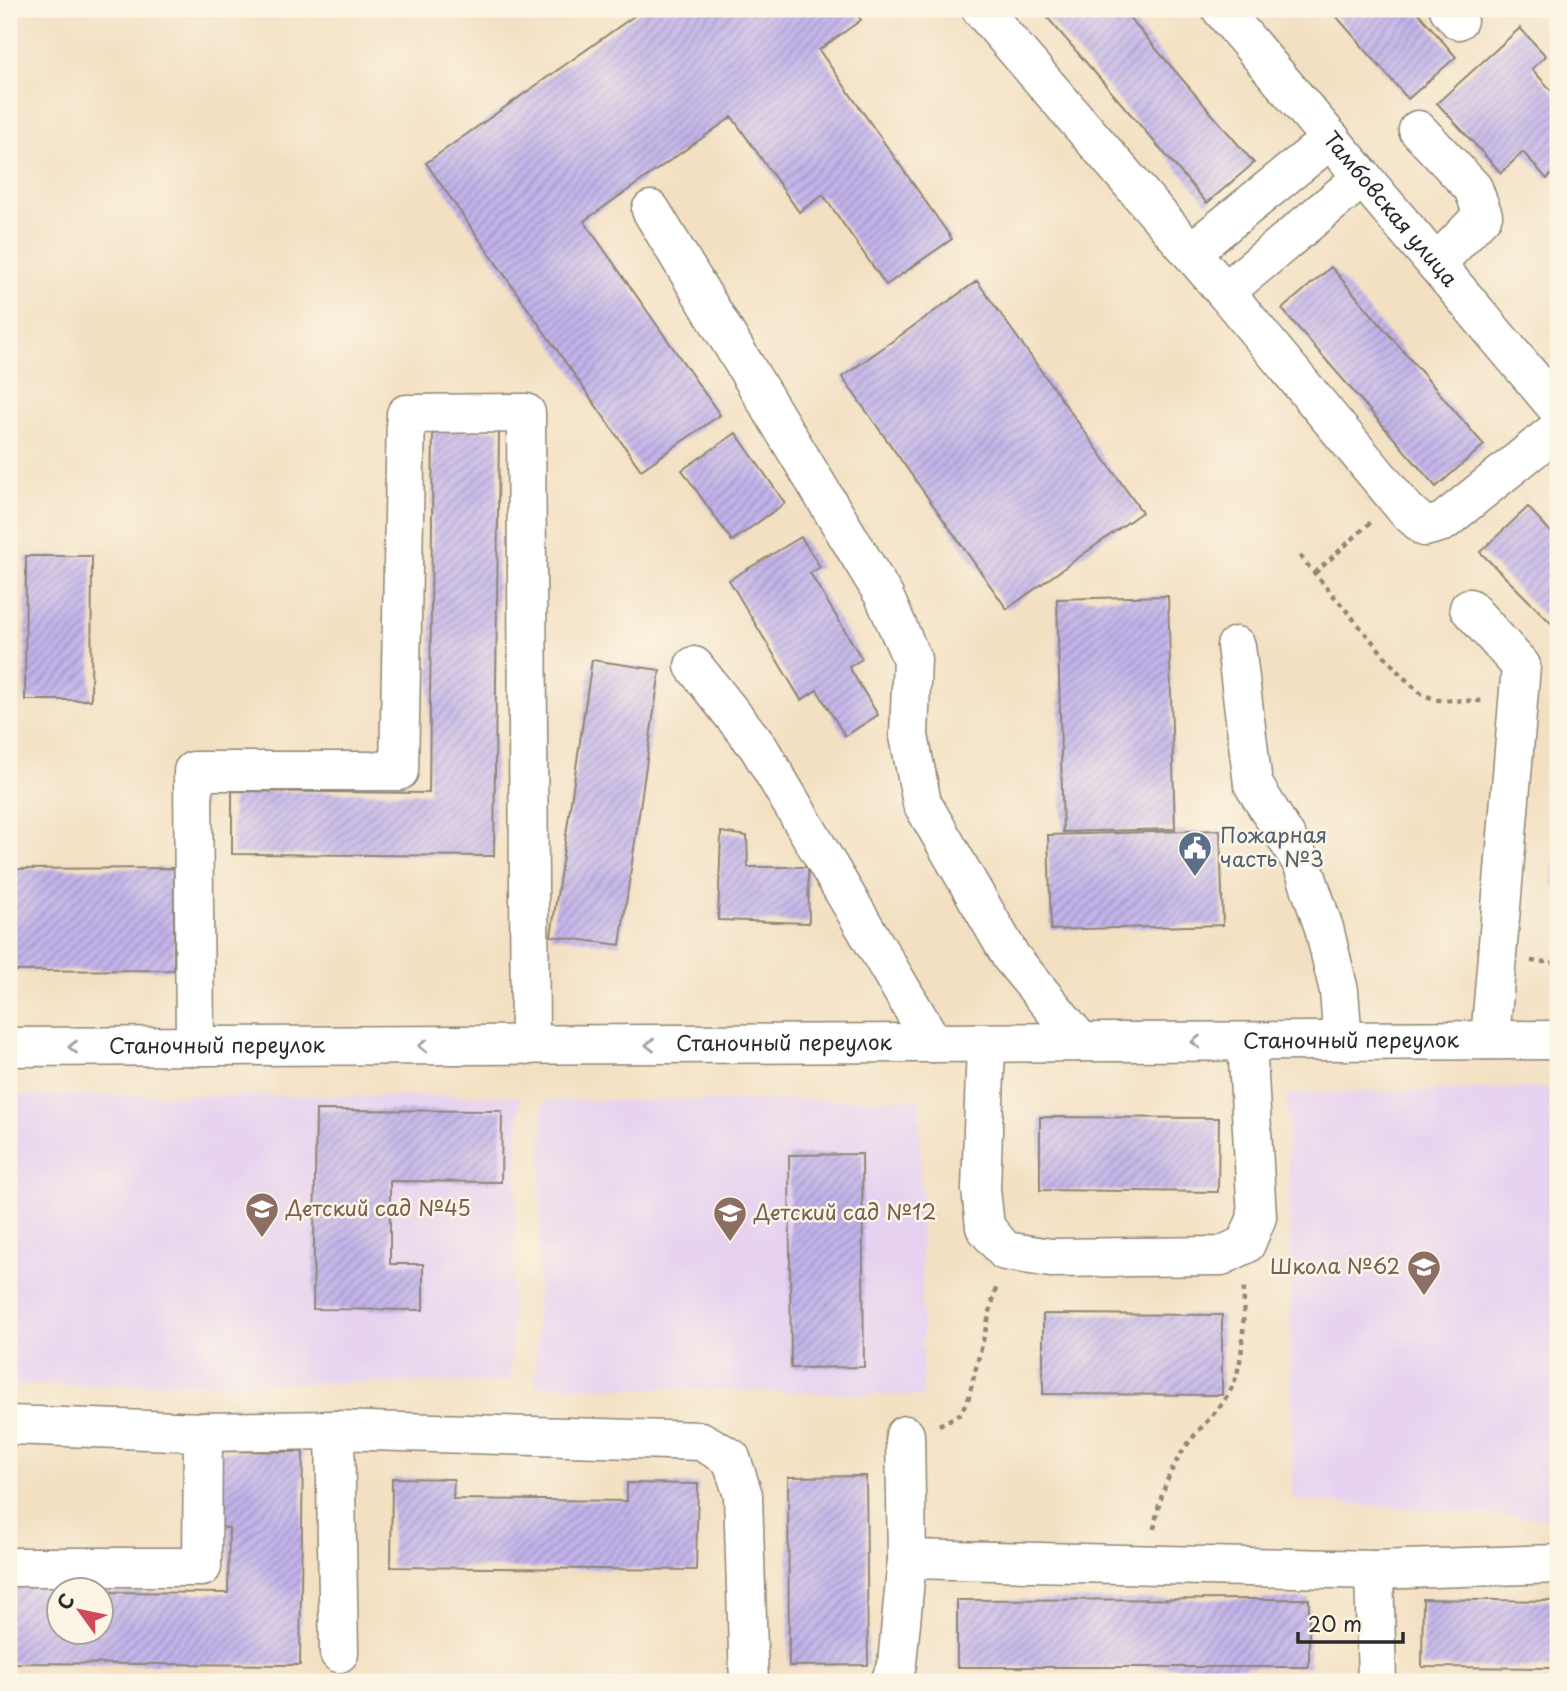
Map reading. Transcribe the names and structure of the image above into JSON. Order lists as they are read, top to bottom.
{
  "streets": {
    "main road": ["Тамбовская улица", "Станочный переулок"]
  },
  "one_way": ["Станочный переулок"],
  "places": {
    "public building": ["Пожарная часть №3"],
    "school or university": ["Детский сад №45", "Детский сад №12", "Школа №62"]
  },
  "scale_bar": "20 m",
  "north": "top left"
}
